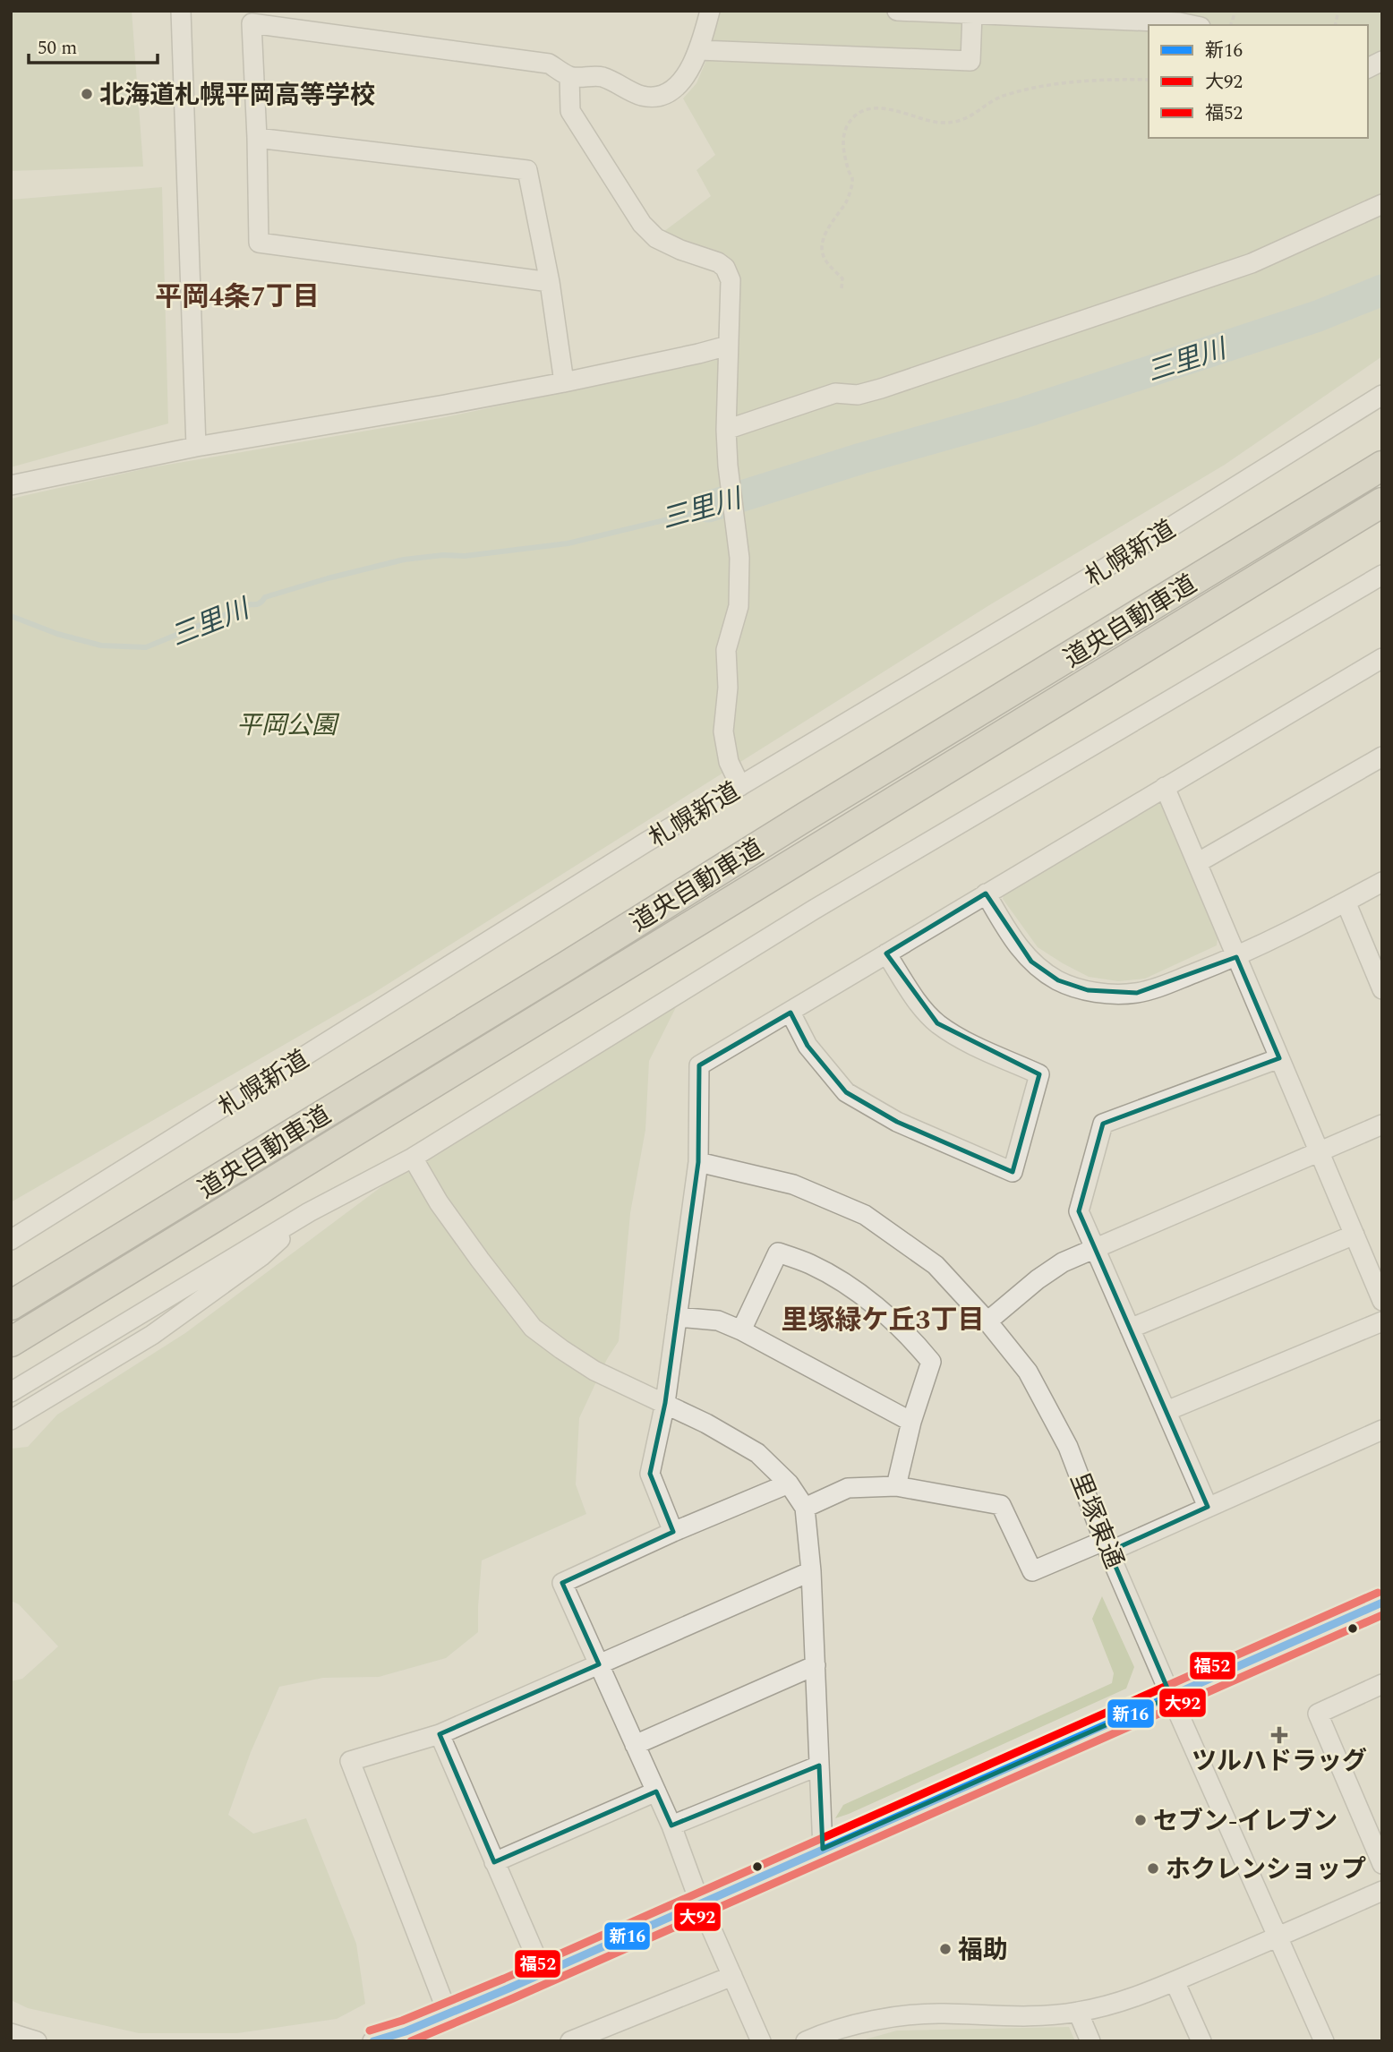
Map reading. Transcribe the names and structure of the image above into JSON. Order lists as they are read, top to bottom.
{
  "streets": {
    "highway": ["道央自動車道"],
    "street": ["札幌新道", "里塚東通"]
  },
  "districts": ["平岡4条7丁目", "里塚緑ケ丘3丁目"],
  "water": ["三里川"],
  "parks": ["平岡公園"],
  "places": {
    "other": [
      "北海道札幌平岡高等学校",
      "セブン-イレブン",
      "ホクレンショップ",
      "福助"
    ],
    "health": ["ツルハドラッグ"]
  },
  "lines": ["transit line 福52", "transit line 新16", "transit line 大92"],
  "legend": ["新16", "大92", "福52"],
  "scale_bar": "50 m"
}
